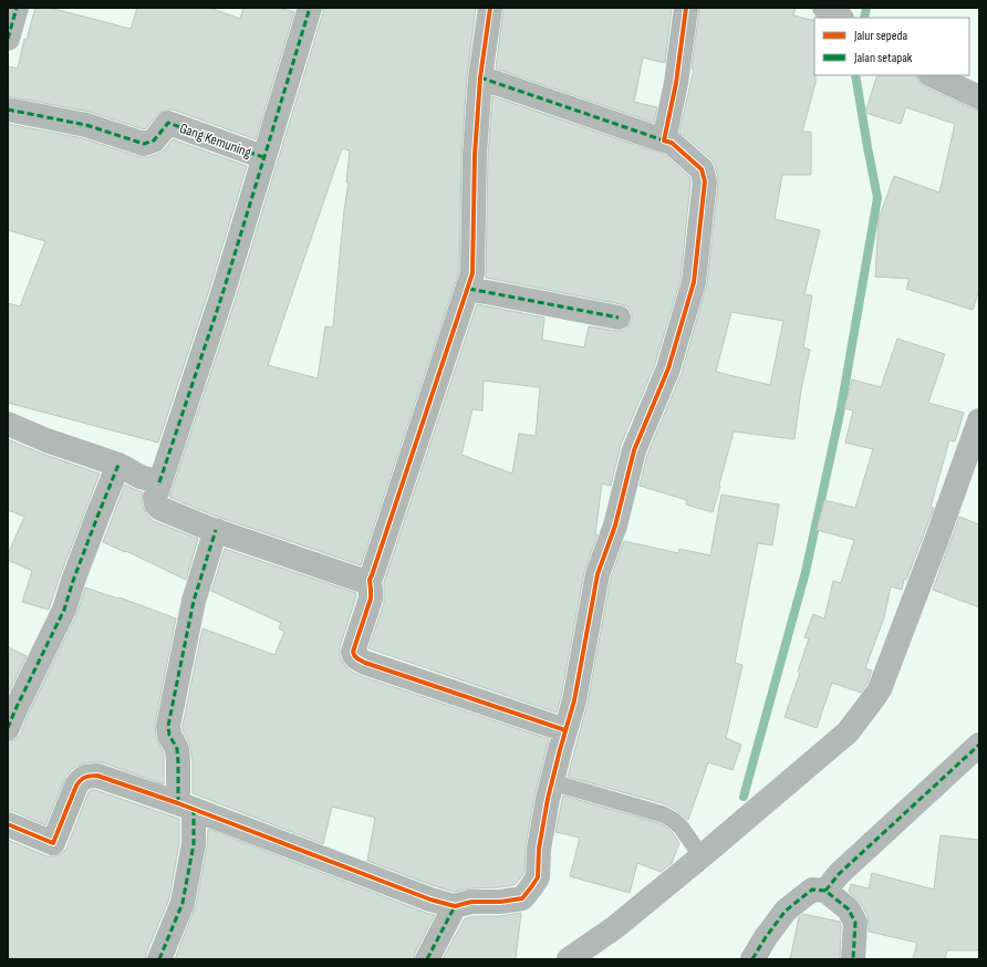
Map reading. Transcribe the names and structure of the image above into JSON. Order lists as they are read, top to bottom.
{
  "streets": {
    "street": ["Gang Kemuning"]
  },
  "legend": ["Jalur sepeda", "Jalan setapak"]
}
